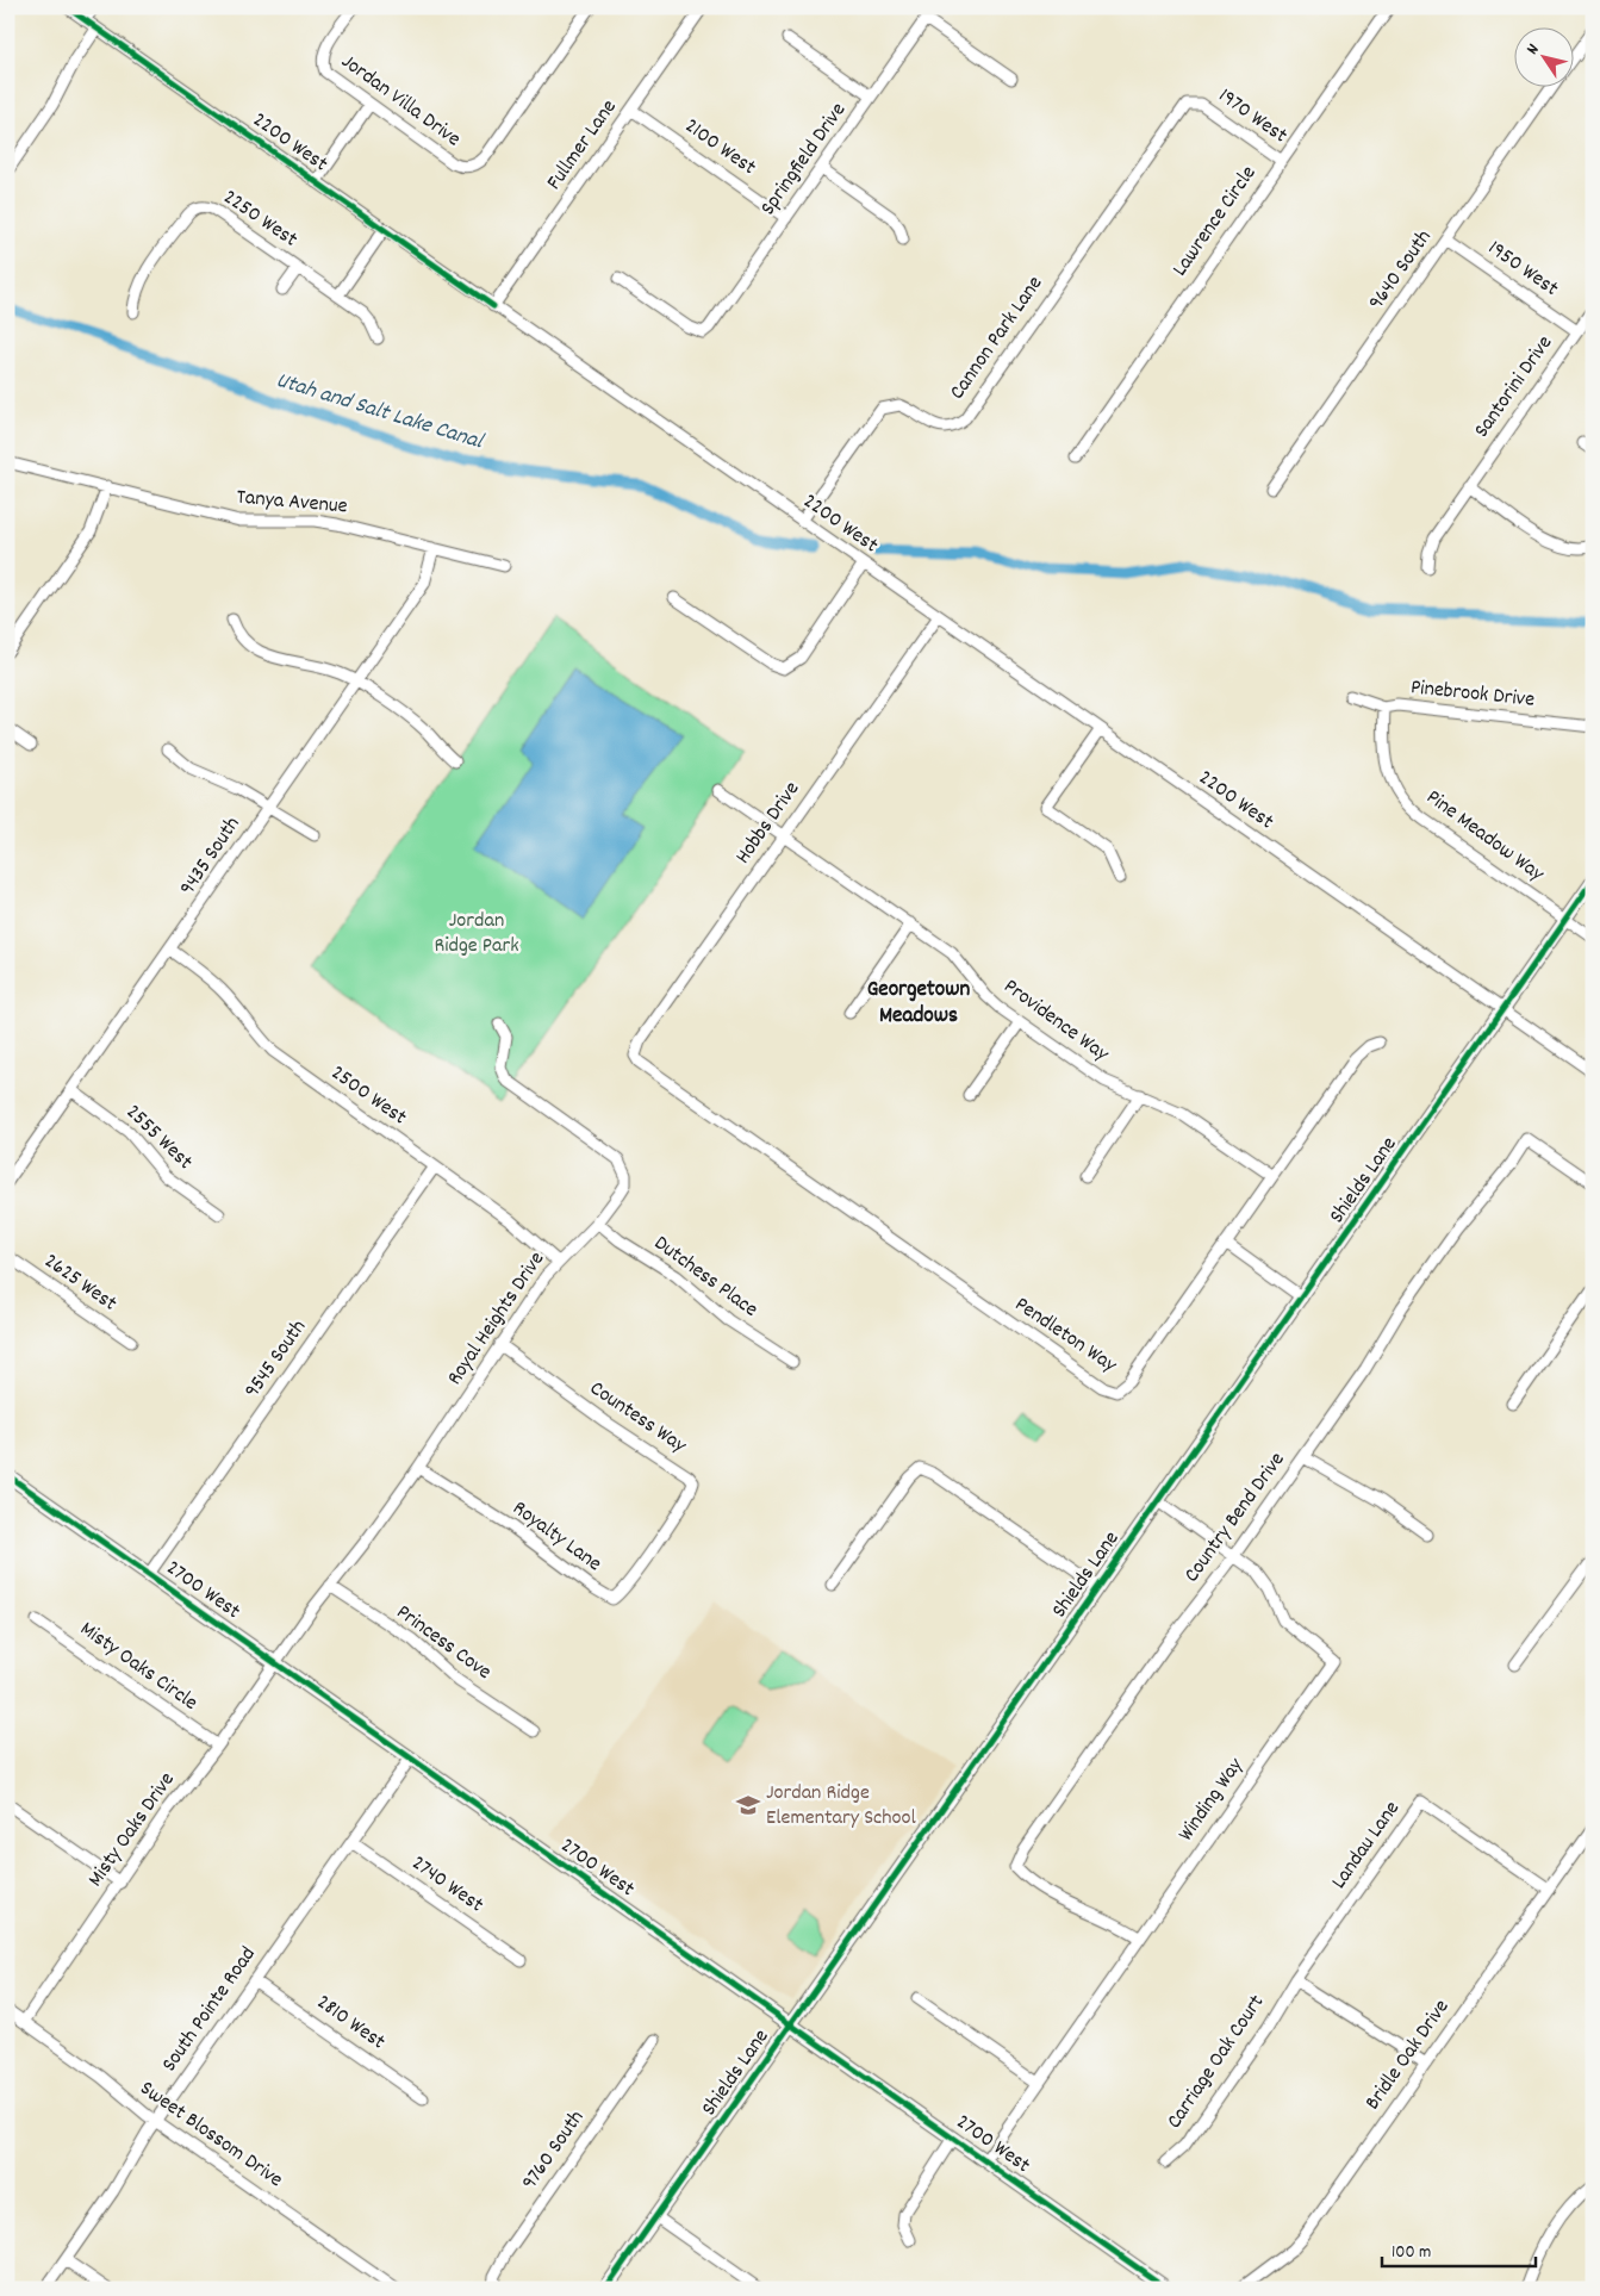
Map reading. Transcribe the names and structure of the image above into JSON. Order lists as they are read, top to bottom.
{
  "streets": {
    "main road": ["Shields Lane", "2700 West"],
    "street": [
      "Jordan Villa Drive",
      "1970 West",
      "2200 West",
      "Fullmer Lane",
      "2100 West",
      "Springfield Drive",
      "2250 West",
      "Lawrence Circle",
      "1950 West",
      "9640 South",
      "Cannon Park Lane",
      "Santorini Drive",
      "Tanya Avenue",
      "Pinebrook Drive",
      "Hobbs Drive",
      "Pine Meadow Way",
      "9435 South",
      "Providence Way",
      "2500 West",
      "2555 West",
      "Dutchess Place",
      "2625 West",
      "Royal Heights Drive",
      "Pendleton Way",
      "9545 South",
      "Countess Way",
      "Country Bend Drive",
      "Royalty Lane",
      "Princess Cove",
      "Misty Oaks Circle",
      "Winding Way",
      "Misty Oaks Drive",
      "Landau Lane",
      "2740 West",
      "South Pointe Road",
      "2810 West",
      "Bridle Oak Drive",
      "Carriage Oak Court",
      "Sweet Blossom Drive",
      "9760 South"
    ]
  },
  "crossings": [
    ["1970 West", "Lawrence Circle"],
    ["1970 West", "Cannon Park Lane"],
    ["2200 West", "Fullmer Lane"],
    ["2200 West", "Cannon Park Lane"],
    ["2200 West", "Hobbs Drive"],
    ["2200 West", "Shields Lane"],
    ["Fullmer Lane", "2100 West"],
    ["2100 West", "Springfield Drive"],
    ["1950 West", "9640 South"],
    ["1950 West", "Santorini Drive"],
    ["Tanya Avenue", "9435 South"],
    ["Pinebrook Drive", "Pine Meadow Way"],
    ["Hobbs Drive", "Providence Way"],
    ["Hobbs Drive", "Pendleton Way"],
    ["Pine Meadow Way", "Shields Lane"],
    ["9435 South", "2500 West"],
    ["9435 South", "2555 West"],
    ["Providence Way", "Pendleton Way"],
    ["2500 West", "Royal Heights Drive"],
    ["2500 West", "9545 South"],
    ["Shields Lane", "2700 West"],
    ["Shields Lane", "Winding Way"],
    ["Dutchess Place", "Royal Heights Drive"],
    ["Royal Heights Drive", "Countess Way"],
    ["Royal Heights Drive", "Royalty Lane"],
    ["Royal Heights Drive", "2700 West"],
    ["Royal Heights Drive", "Princess Cove"],
    ["Royal Heights Drive", "Misty Oaks Drive"],
    ["9545 South", "2700 West"],
    ["Countess Way", "Royalty Lane"],
    ["Country Bend Drive", "Winding Way"],
    ["2700 West", "Winding Way"],
    ["2700 West", "Misty Oaks Drive"],
    ["2700 West", "South Pointe Road"],
    ["Misty Oaks Circle", "Misty Oaks Drive"],
    ["Misty Oaks Drive", "Sweet Blossom Drive"],
    ["Landau Lane", "Bridle Oak Drive"],
    ["Landau Lane", "Carriage Oak Court"],
    ["2740 West", "South Pointe Road"],
    ["South Pointe Road", "2810 West"],
    ["South Pointe Road", "Sweet Blossom Drive"]
  ],
  "districts": ["Georgetown Meadows"],
  "water": ["Utah and Salt Lake Canal"],
  "parks": ["Jordan Ridge Park"],
  "places": {
    "school or university": ["Jordan Ridge Elementary School"]
  },
  "scale_bar": "100 m",
  "north": "top left"
}
